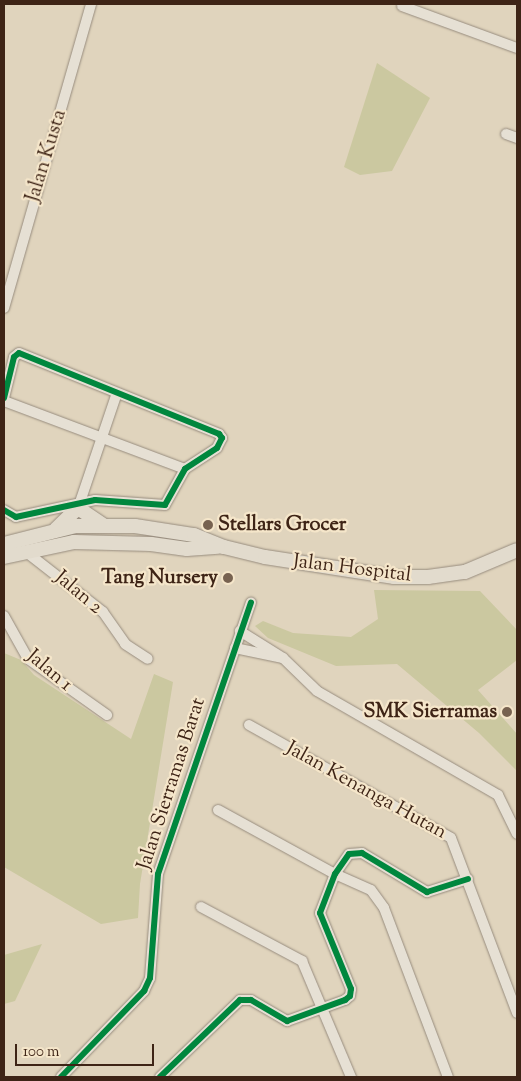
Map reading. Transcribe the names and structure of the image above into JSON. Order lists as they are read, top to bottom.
{
  "streets": {
    "main road": ["Jalan Hospital"],
    "street": [
      "Jalan Kusta",
      "Jalan 2",
      "Jalan 1",
      "Jalan Sierramas Barat",
      "Jalan Kenanga Hutan"
    ]
  },
  "crossings": [
    ["Jalan Hospital", "Jalan 2"]
  ],
  "places": ["Stellars Grocer", "Tang Nursery", "SMK Sierramas"],
  "scale_bar": "100 m"
}
